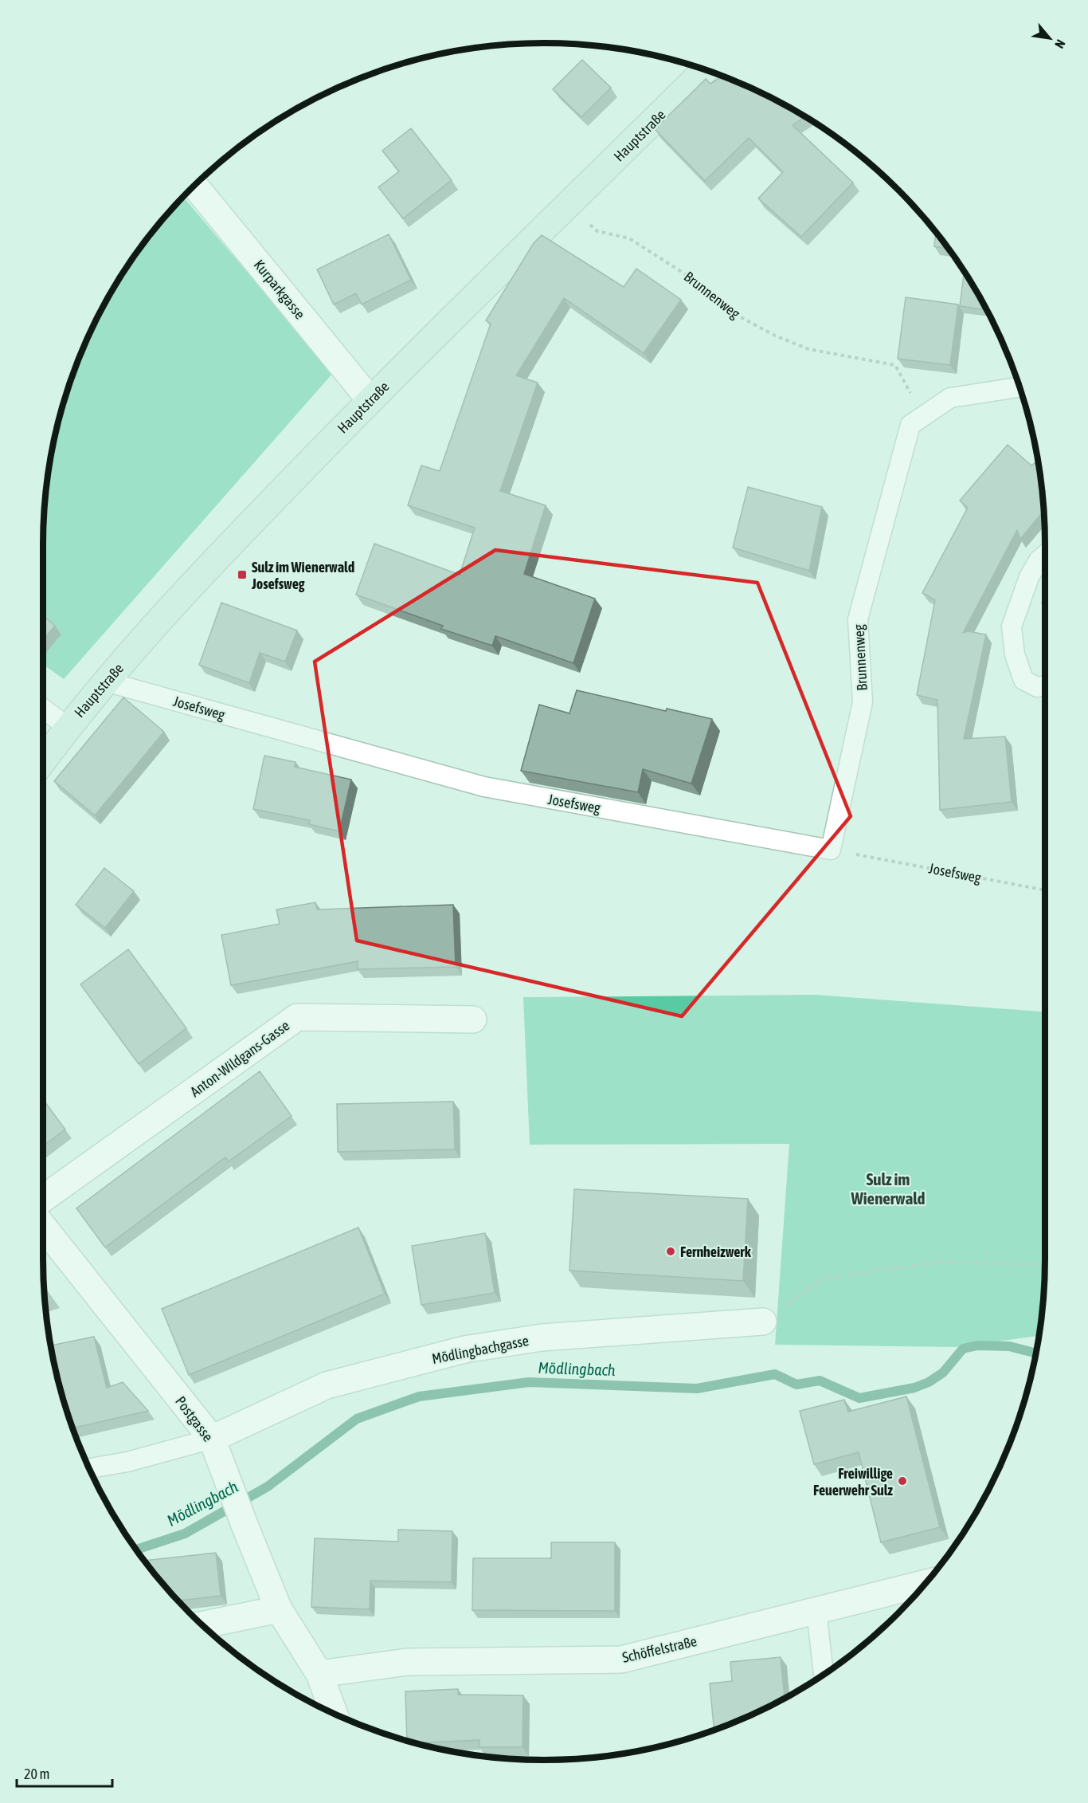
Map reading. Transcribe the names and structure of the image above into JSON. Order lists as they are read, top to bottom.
{
  "streets": {
    "main road": ["Hauptstraße"],
    "street": [
      "Kurparkgasse",
      "Anton-Wildgans-Gasse",
      "Mödlingbachgasse",
      "Postgasse",
      "Schöffelstraße"
    ],
    "lane": ["Brunnenweg", "Josefsweg"]
  },
  "crossings": [
    ["Hauptstraße", "Kurparkgasse"],
    ["Hauptstraße", "Brunnenweg"],
    ["Hauptstraße", "Josefsweg"],
    ["Brunnenweg", "Josefsweg"],
    ["Mödlingbachgasse", "Postgasse"],
    ["Postgasse", "Schöffelstraße"]
  ],
  "districts": ["Sulz im Wienerwald"],
  "water": ["Mödlingbach"],
  "places": {
    "transit": ["Sulz im Wienerwald Josefsweg"],
    "other": ["Fernheizwerk", "Freiwillige Feuerwehr Sulz"]
  },
  "scale_bar": "20 m",
  "north": "bottom right"
}
